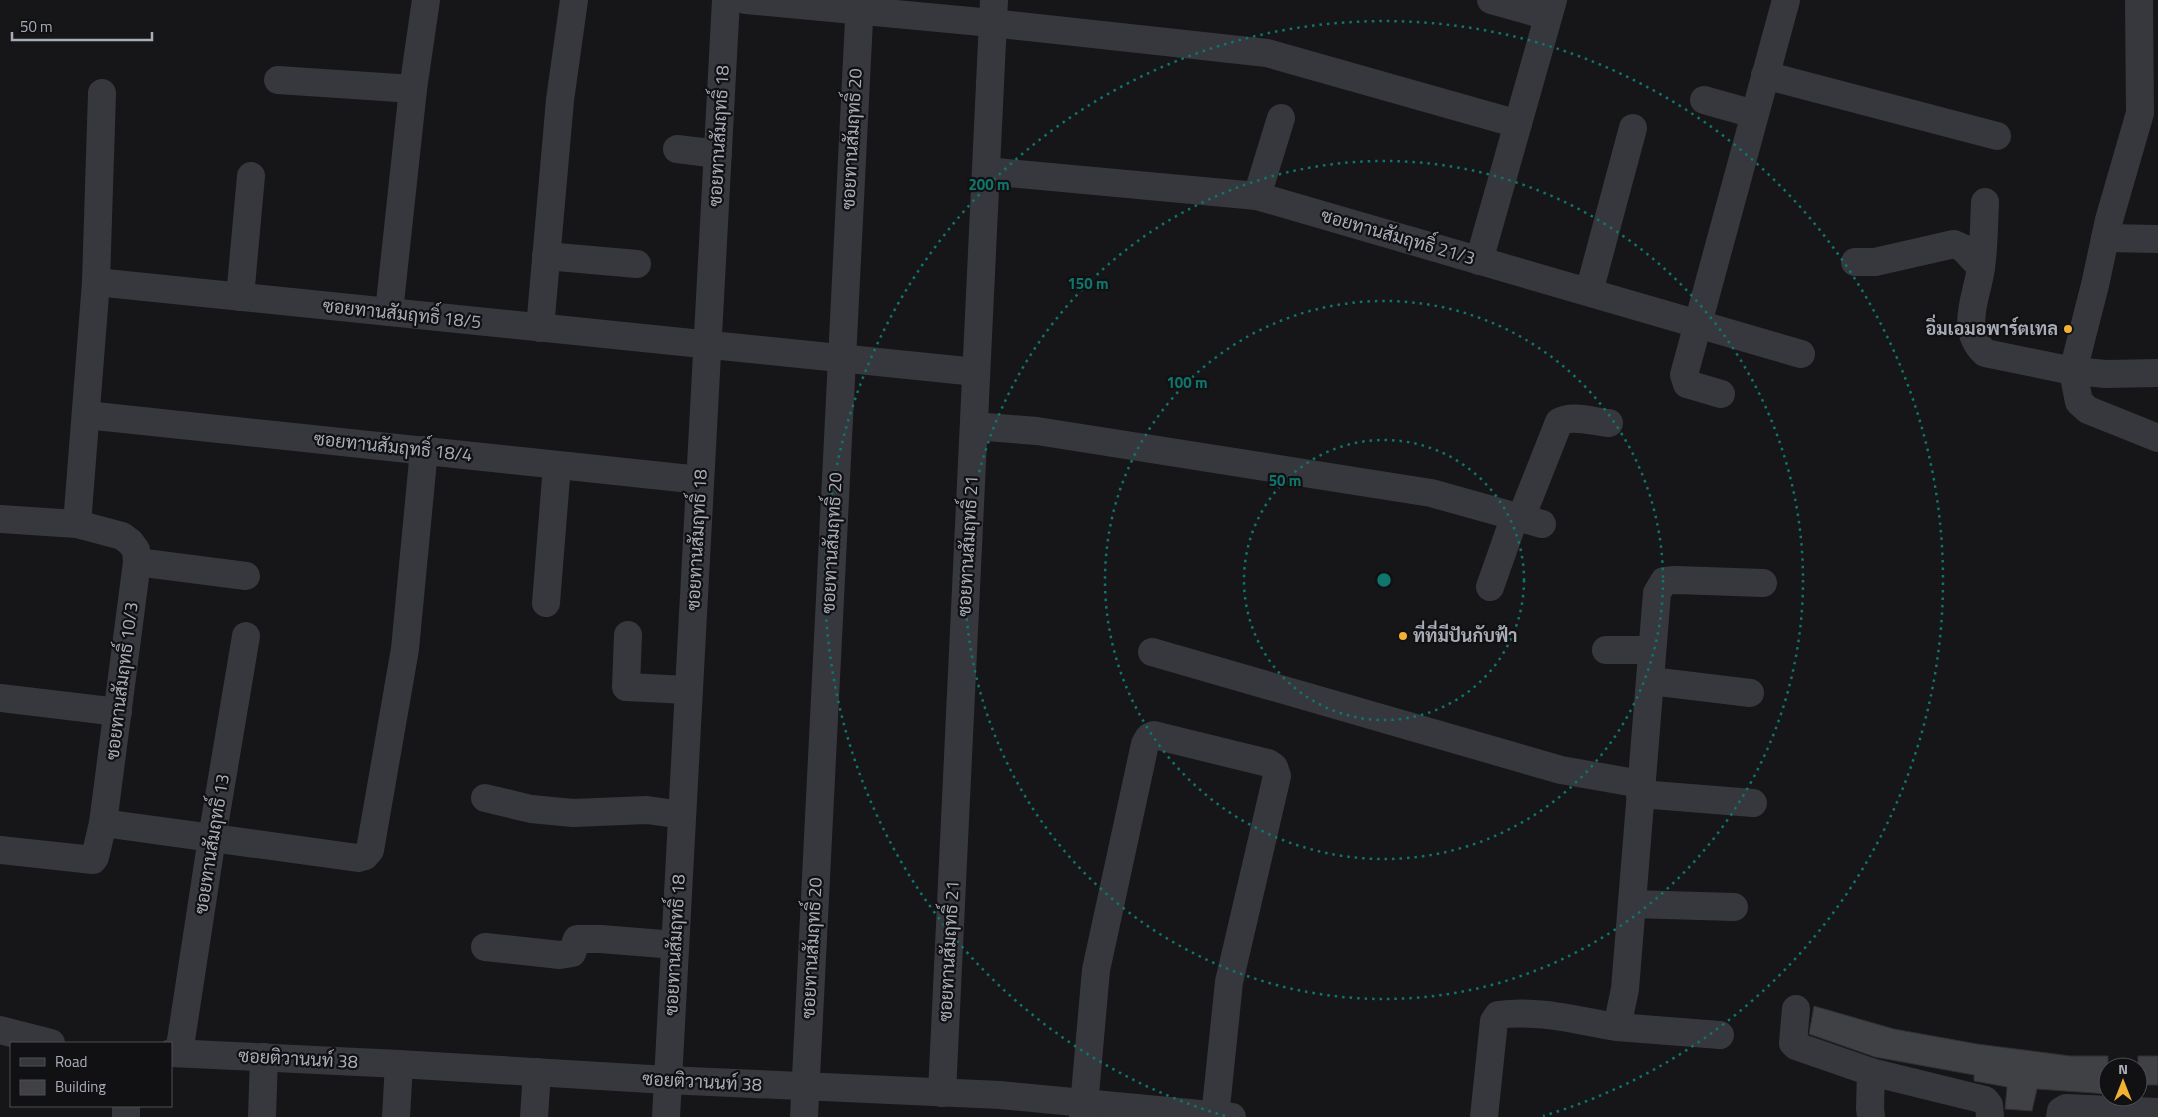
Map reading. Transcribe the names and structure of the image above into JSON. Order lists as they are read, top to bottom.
{
  "streets": {
    "street": [
      "ซอยทานสัมฤทธิ์ 18",
      "ซอยทานสัมฤทธิ์ 20",
      "ซอยทานสัมฤทธิ์ 21/3",
      "ซอยทานสัมฤทธิ์ 18/5",
      "ซอยทานสัมฤทธิ์ 18/4",
      "ซอยทานสัมฤทธิ์ 21",
      "ซอยทานสัมฤทธิ์ 10/3",
      "ซอยทานสัมฤทธิ์ 13",
      "ซอยติวานนท์ 38"
    ]
  },
  "crossings": [
    ["ซอยทานสัมฤทธิ์ 18", "ซอยทานสัมฤทธิ์ 18/5"],
    ["ซอยทานสัมฤทธิ์ 18", "ซอยทานสัมฤทธิ์ 18/4"],
    ["ซอยทานสัมฤทธิ์ 18", "ซอยติวานนท์ 38"],
    ["ซอยทานสัมฤทธิ์ 20", "ซอยทานสัมฤทธิ์ 18/5"],
    ["ซอยทานสัมฤทธิ์ 20", "ซอยติวานนท์ 38"],
    ["ซอยทานสัมฤทธิ์ 21/3", "ซอยทานสัมฤทธิ์ 21"],
    ["ซอยทานสัมฤทธิ์ 18/5", "ซอยทานสัมฤทธิ์ 21"],
    ["ซอยทานสัมฤทธิ์ 21", "ซอยติวานนท์ 38"],
    ["ซอยทานสัมฤทธิ์ 13", "ซอยติวานนท์ 38"]
  ],
  "places": ["อิ่มเอมอพาร์ตเทล", "ที่ที่มีปันกับฟ้า"],
  "legend": ["Road", "Building"],
  "scale_bar": "50 m",
  "north": "top",
  "rings": [
    "200 m",
    "150 m",
    "100 m",
    "50 m"
  ]
}
